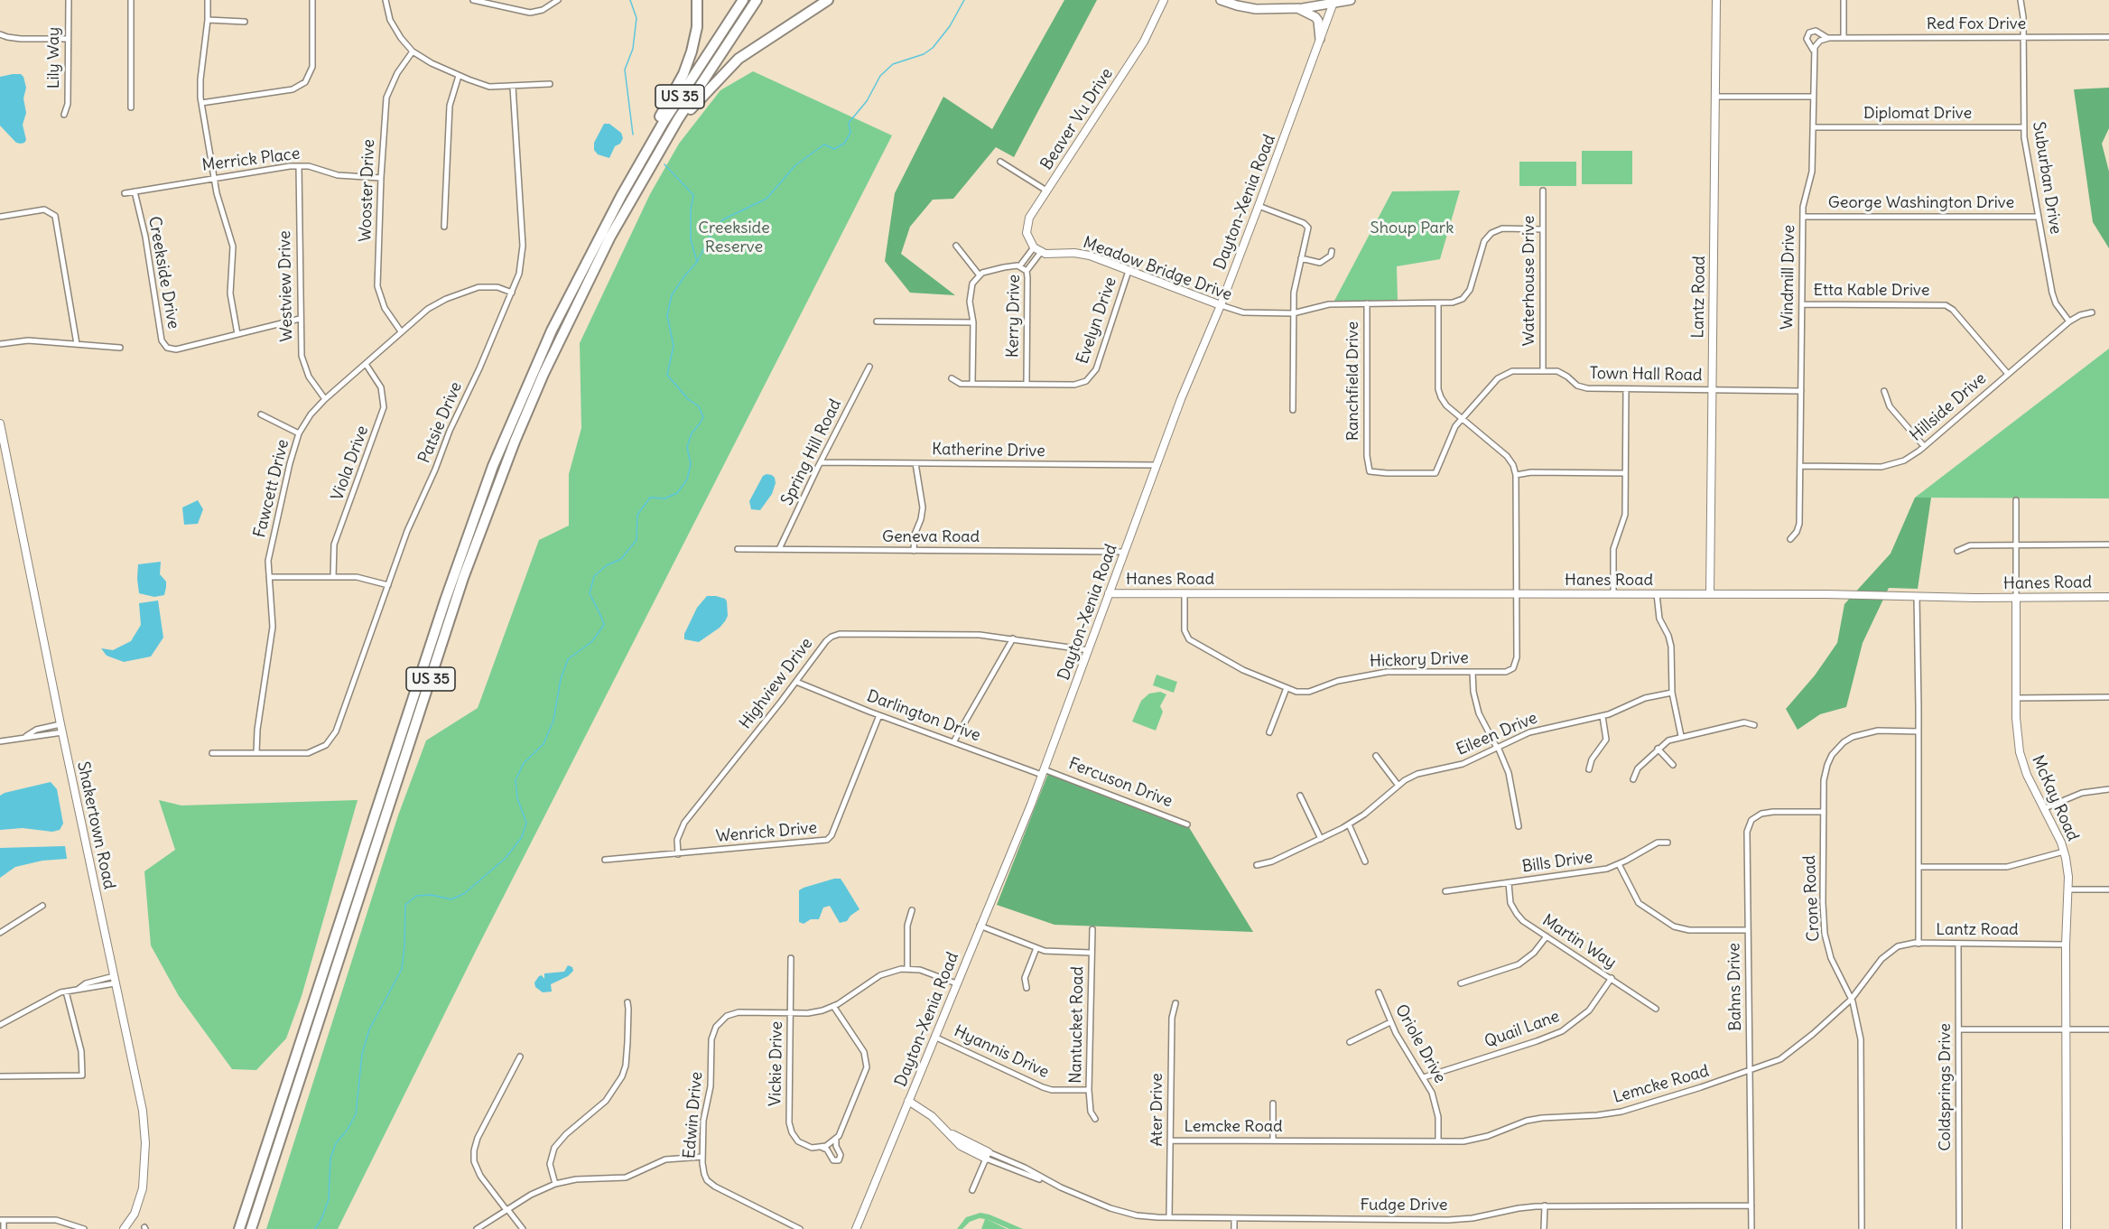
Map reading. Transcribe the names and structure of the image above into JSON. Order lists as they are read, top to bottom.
{
  "streets": {
    "highway": ["US 35"],
    "street": [
      "Red Fox Drive",
      "Lily Way",
      "Diplomat Drive",
      "Beaver Vu Drive",
      "Merrick Place",
      "Suburban Drive",
      "Wooster Drive",
      "Dayton-Xenia Road",
      "George Washington Drive",
      "Meadow Bridge Drive",
      "Creekside Drive",
      "Windmill Drive",
      "Waterhouse Drive",
      "Westview Drive",
      "Etta Kable Drive",
      "Lantz Road",
      "Kerry Drive",
      "Evelyn Drive",
      "Town Hall Road",
      "Ranchfield Drive",
      "Hillside Drive",
      "Patsie Drive",
      "Katherine Drive",
      "Spring Hill Road",
      "Viola Drive",
      "Fawcett Drive",
      "Geneva Road",
      "Hanes Road",
      "Hickory Drive",
      "Highview Drive",
      "Darlington Drive",
      "Eileen Drive",
      "Fercuson Drive",
      "McKay Road",
      "Shakertown Road",
      "Wenrick Drive",
      "Bills Drive",
      "Crone Road",
      "Martin Way",
      "Bahns Drive",
      "Nantucket Road",
      "Quail Lane",
      "Oriole Drive",
      "Hyannis Drive",
      "Vickie Drive",
      "Lemcke Road",
      "Coldsprings Drive",
      "Ater Drive",
      "Edwin Drive",
      "Fudge Drive"
    ]
  },
  "crossings": [
    ["Red Fox Drive", "Suburban Drive"],
    ["Diplomat Drive", "Suburban Drive"],
    ["Diplomat Drive", "Windmill Drive"],
    ["Beaver Vu Drive", "Kerry Drive"],
    ["Merrick Place", "Wooster Drive"],
    ["Merrick Place", "Creekside Drive"],
    ["Merrick Place", "Westview Drive"],
    ["Suburban Drive", "George Washington Drive"],
    ["Suburban Drive", "Hillside Drive"],
    ["Wooster Drive", "Fawcett Drive"],
    ["Dayton-Xenia Road", "Meadow Bridge Drive"],
    ["Dayton-Xenia Road", "Katherine Drive"],
    ["Dayton-Xenia Road", "Geneva Road"],
    ["Dayton-Xenia Road", "Hanes Road"],
    ["Dayton-Xenia Road", "Highview Drive"],
    ["Dayton-Xenia Road", "Darlington Drive"],
    ["Dayton-Xenia Road", "Fercuson Drive"],
    ["Dayton-Xenia Road", "Hyannis Drive"],
    ["Dayton-Xenia Road", "Fudge Drive"],
    ["George Washington Drive", "Windmill Drive"],
    ["Meadow Bridge Drive", "Waterhouse Drive"],
    ["Meadow Bridge Drive", "Kerry Drive"],
    ["Meadow Bridge Drive", "Evelyn Drive"],
    ["Meadow Bridge Drive", "Ranchfield Drive"],
    ["Windmill Drive", "Etta Kable Drive"],
    ["Windmill Drive", "Town Hall Road"],
    ["Windmill Drive", "Hillside Drive"],
    ["Waterhouse Drive", "Town Hall Road"],
    ["Westview Drive", "Fawcett Drive"],
    ["Etta Kable Drive", "Hillside Drive"],
    ["Lantz Road", "Town Hall Road"],
    ["Lantz Road", "Hanes Road"],
    ["Lantz Road", "McKay Road"],
    ["Lantz Road", "Crone Road"],
    ["Lantz Road", "Lemcke Road"],
    ["Lantz Road", "Coldsprings Drive"],
    ["Kerry Drive", "Evelyn Drive"],
    ["Town Hall Road", "Ranchfield Drive"],
    ["Patsie Drive", "Fawcett Drive"],
    ["Katherine Drive", "Spring Hill Road"],
    ["Spring Hill Road", "Geneva Road"],
    ["Viola Drive", "Fawcett Drive"],
    ["Hanes Road", "Hickory Drive"],
    ["Hanes Road", "McKay Road"],
    ["Highview Drive", "Darlington Drive"],
    ["Highview Drive", "Wenrick Drive"],
    ["Darlington Drive", "Fercuson Drive"],
    ["Darlington Drive", "Wenrick Drive"],
    ["Bills Drive", "Martin Way"],
    ["Crone Road", "Bahns Drive"],
    ["Crone Road", "Lemcke Road"],
    ["Martin Way", "Quail Lane"],
    ["Bahns Drive", "Lemcke Road"],
    ["Bahns Drive", "Fudge Drive"],
    ["Nantucket Road", "Hyannis Drive"],
    ["Quail Lane", "Oriole Drive"],
    ["Oriole Drive", "Lemcke Road"],
    ["Vickie Drive", "Edwin Drive"],
    ["Lemcke Road", "Ater Drive"],
    ["Ater Drive", "Fudge Drive"]
  ],
  "parks": ["Creekside Reserve", "Shoup Park"]
}
